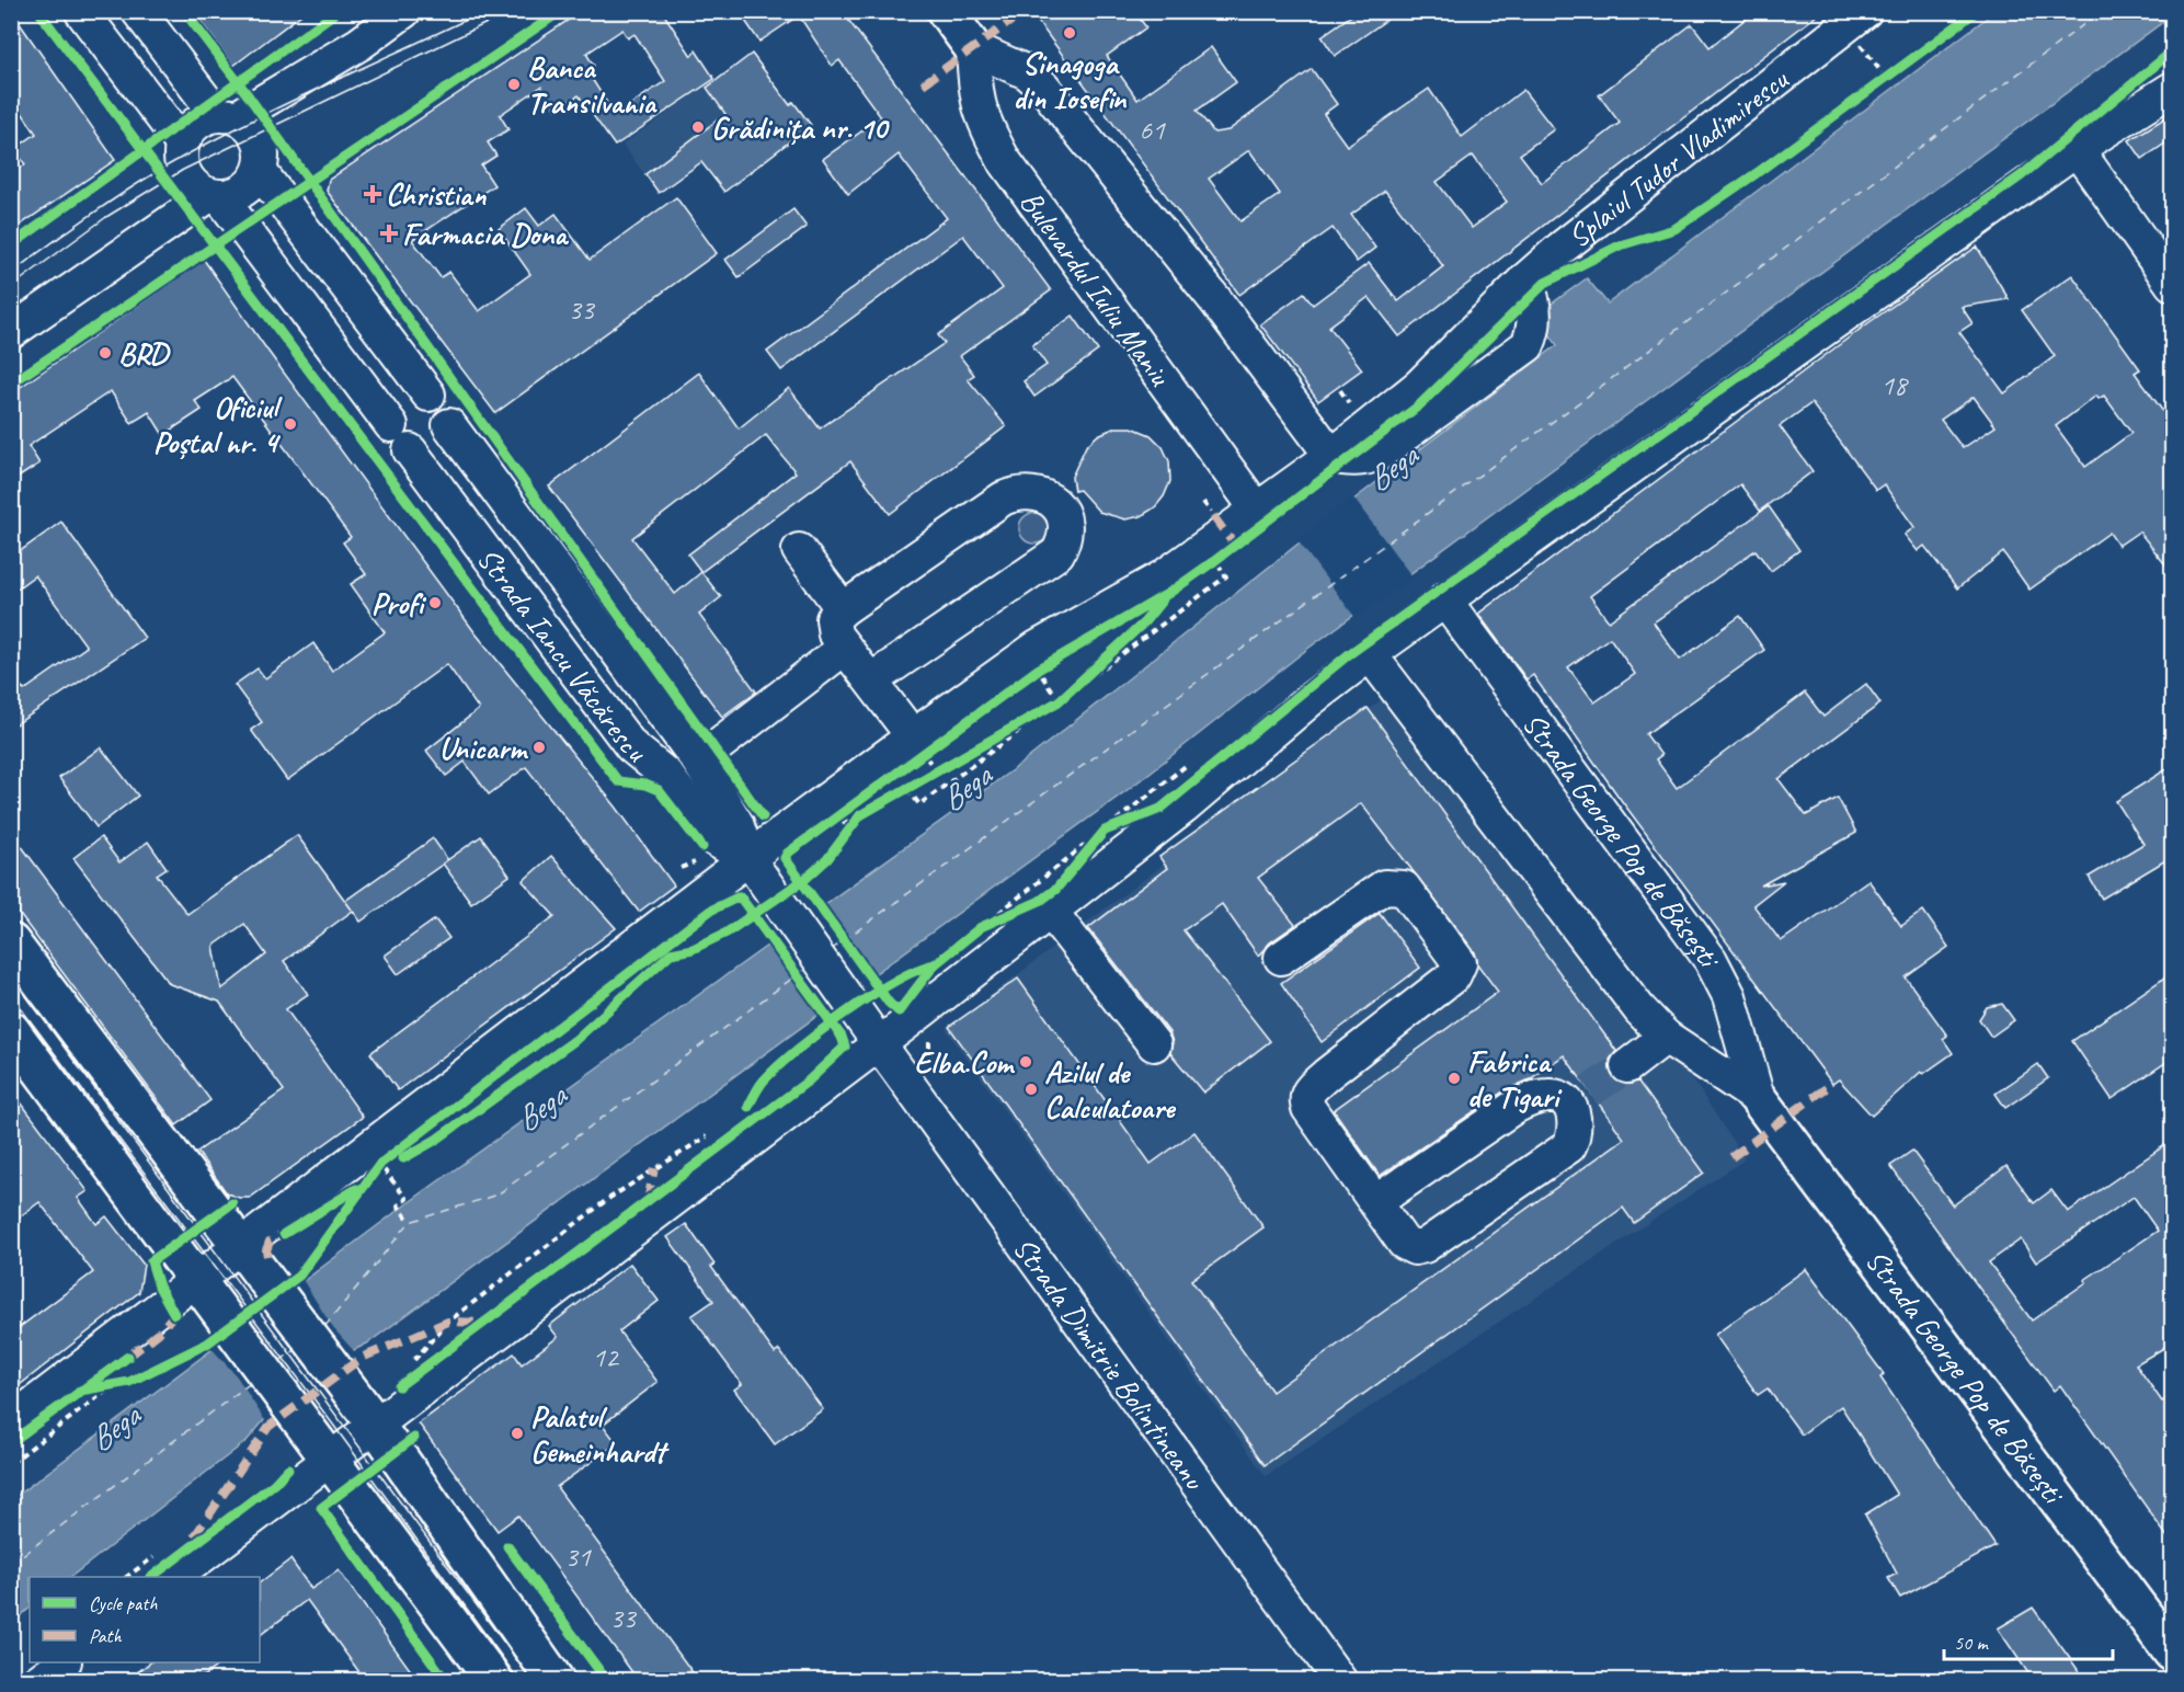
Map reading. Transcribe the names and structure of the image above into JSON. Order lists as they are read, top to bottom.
{
  "streets": {
    "main road": ["Strada George Pop de Băsești"],
    "street": [
      "Splaiul Tudor Vladimirescu",
      "Bulevardul Iuliu Maniu",
      "Strada Iancu Văcărescu",
      "Strada Dimitrie Bolintineanu"
    ]
  },
  "crossings": [
    ["Splaiul Tudor Vladimirescu", "Bulevardul Iuliu Maniu"],
    ["Splaiul Tudor Vladimirescu", "Strada Iancu Văcărescu"],
    ["Splaiul Tudor Vladimirescu", "Strada Dimitrie Bolintineanu"],
    ["Strada Iancu Văcărescu", "Strada Dimitrie Bolintineanu"]
  ],
  "water": ["Bega"],
  "places": {
    "other": [
      "Sinagoga din Iosefin",
      "Banca Transilvania",
      "Grădinița nr. 10",
      "BRD",
      "Oficiul Poștal nr. 4",
      "Profi",
      "Unicarm",
      "Elba.Com",
      "Fabrica de Tigari",
      "Azilul de Calculatoare",
      "Palatul Gemeinhardt"
    ],
    "health": ["Christian", "Farmacia Dona"]
  },
  "house_numbers": [
    "61",
    "33",
    "18",
    "12",
    "31",
    "33"
  ],
  "legend": ["Cycle path", "Path"],
  "scale_bar": "50 m"
}
